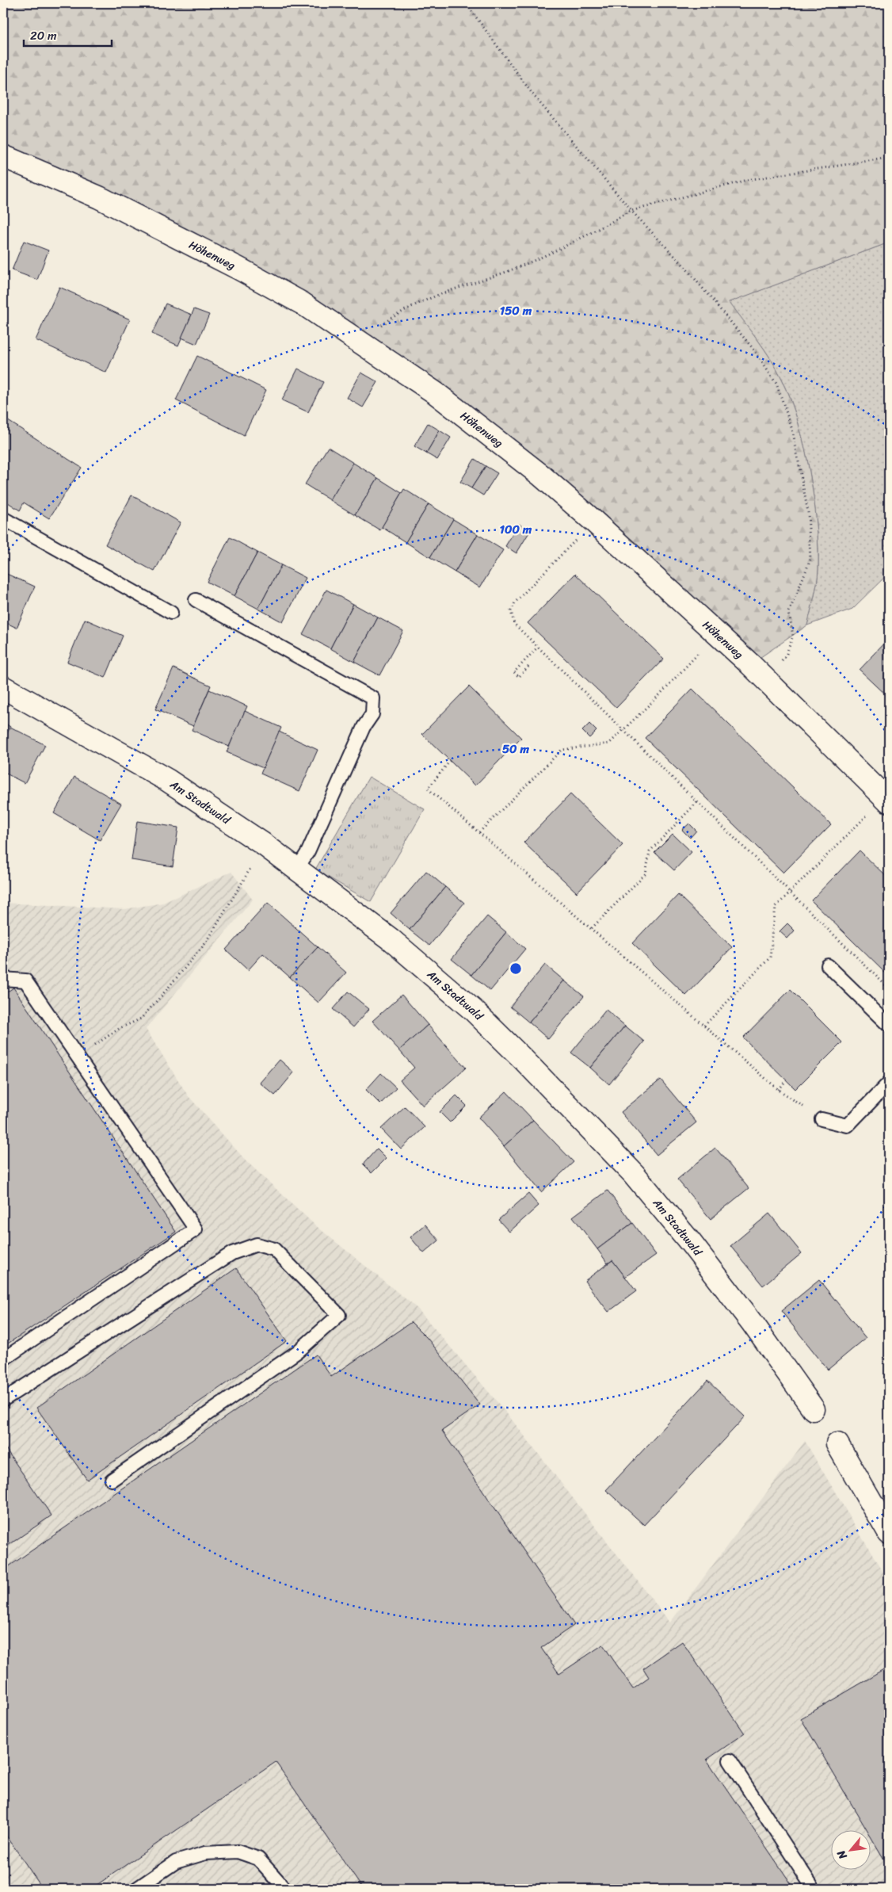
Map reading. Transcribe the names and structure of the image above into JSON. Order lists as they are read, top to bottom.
{
  "streets": {
    "street": ["Höhenweg", "Am Stadtwald"]
  },
  "scale_bar": "20 m",
  "north": "bottom left",
  "rings": ["150 m", "100 m", "50 m"]
}
